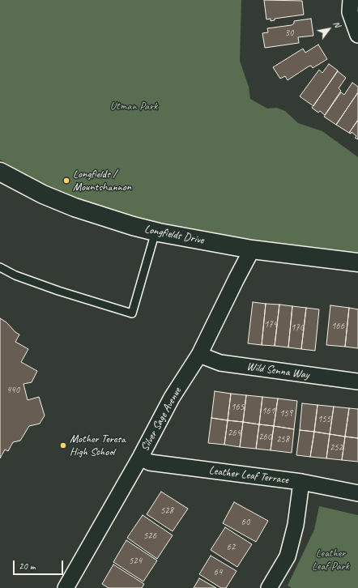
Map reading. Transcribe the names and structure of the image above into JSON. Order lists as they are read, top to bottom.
{
  "streets": {
    "street": [
      "Longfields Drive",
      "Wild Senna Way",
      "Silver Sage Avenue",
      "Leather Leaf Terrace"
    ]
  },
  "crossings": [
    ["Longfields Drive", "Silver Sage Avenue"],
    ["Wild Senna Way", "Silver Sage Avenue"],
    ["Silver Sage Avenue", "Leather Leaf Terrace"]
  ],
  "parks": ["Utman Park", "Leather Leaf Park"],
  "places": ["Longfields / Mountshannon", "Mother Teresa High School"],
  "house_numbers": [
    "30",
    "174",
    "166",
    "170",
    "440",
    "165",
    "161",
    "159",
    "155",
    "264",
    "260",
    "258",
    "252",
    "528",
    "60",
    "526",
    "62",
    "524",
    "64"
  ],
  "scale_bar": "20 m",
  "north": "top right"
}
